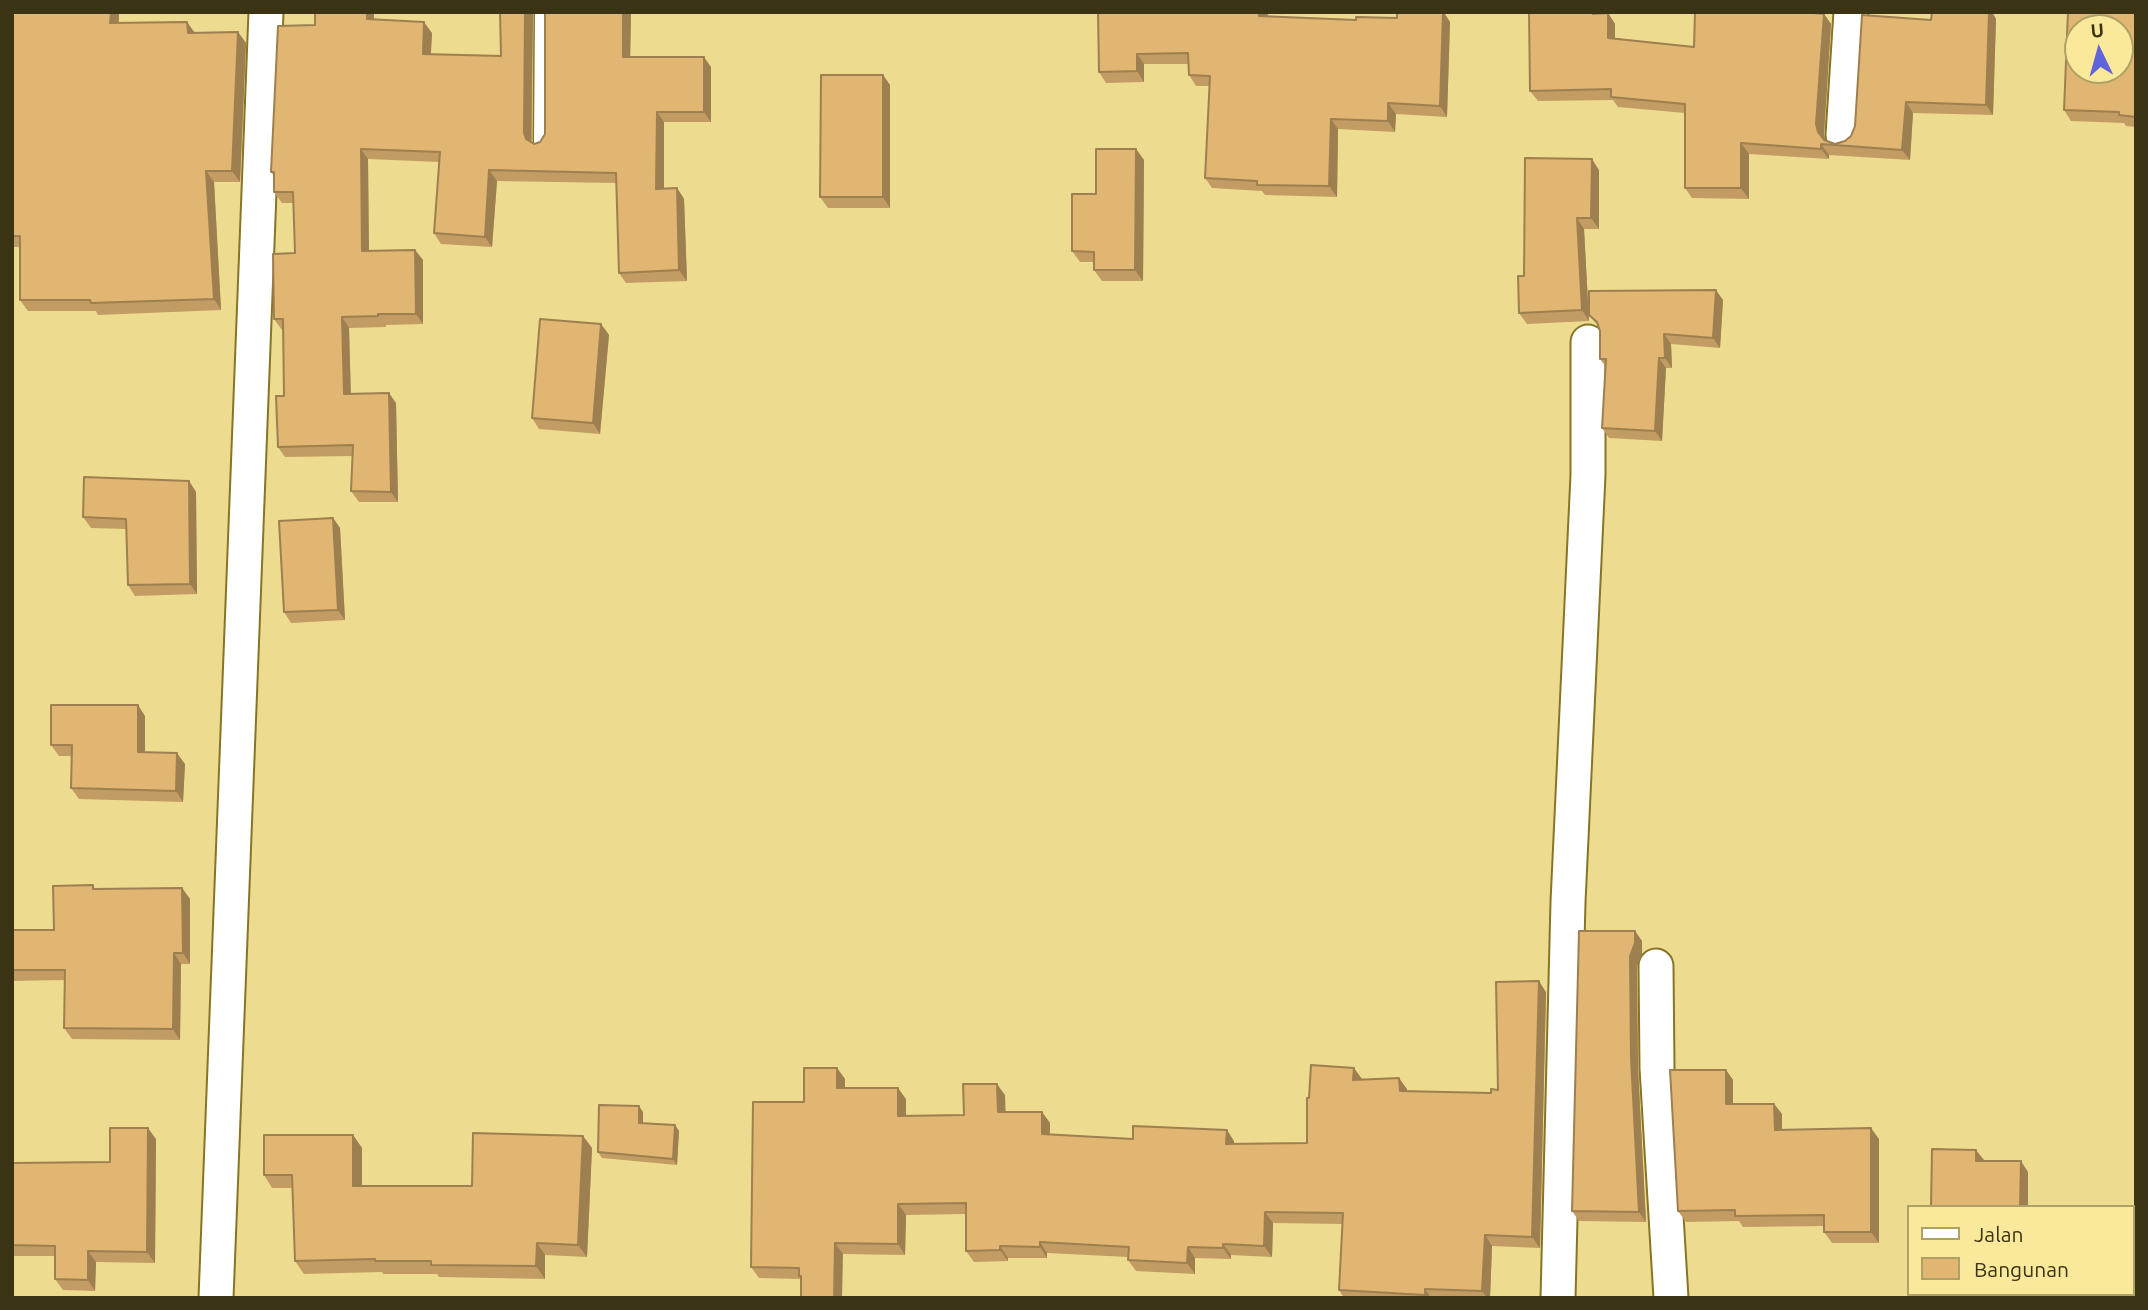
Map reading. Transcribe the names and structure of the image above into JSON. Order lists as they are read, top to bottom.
{
  "legend": ["Jalan", "Bangunan"],
  "north": "top"
}
